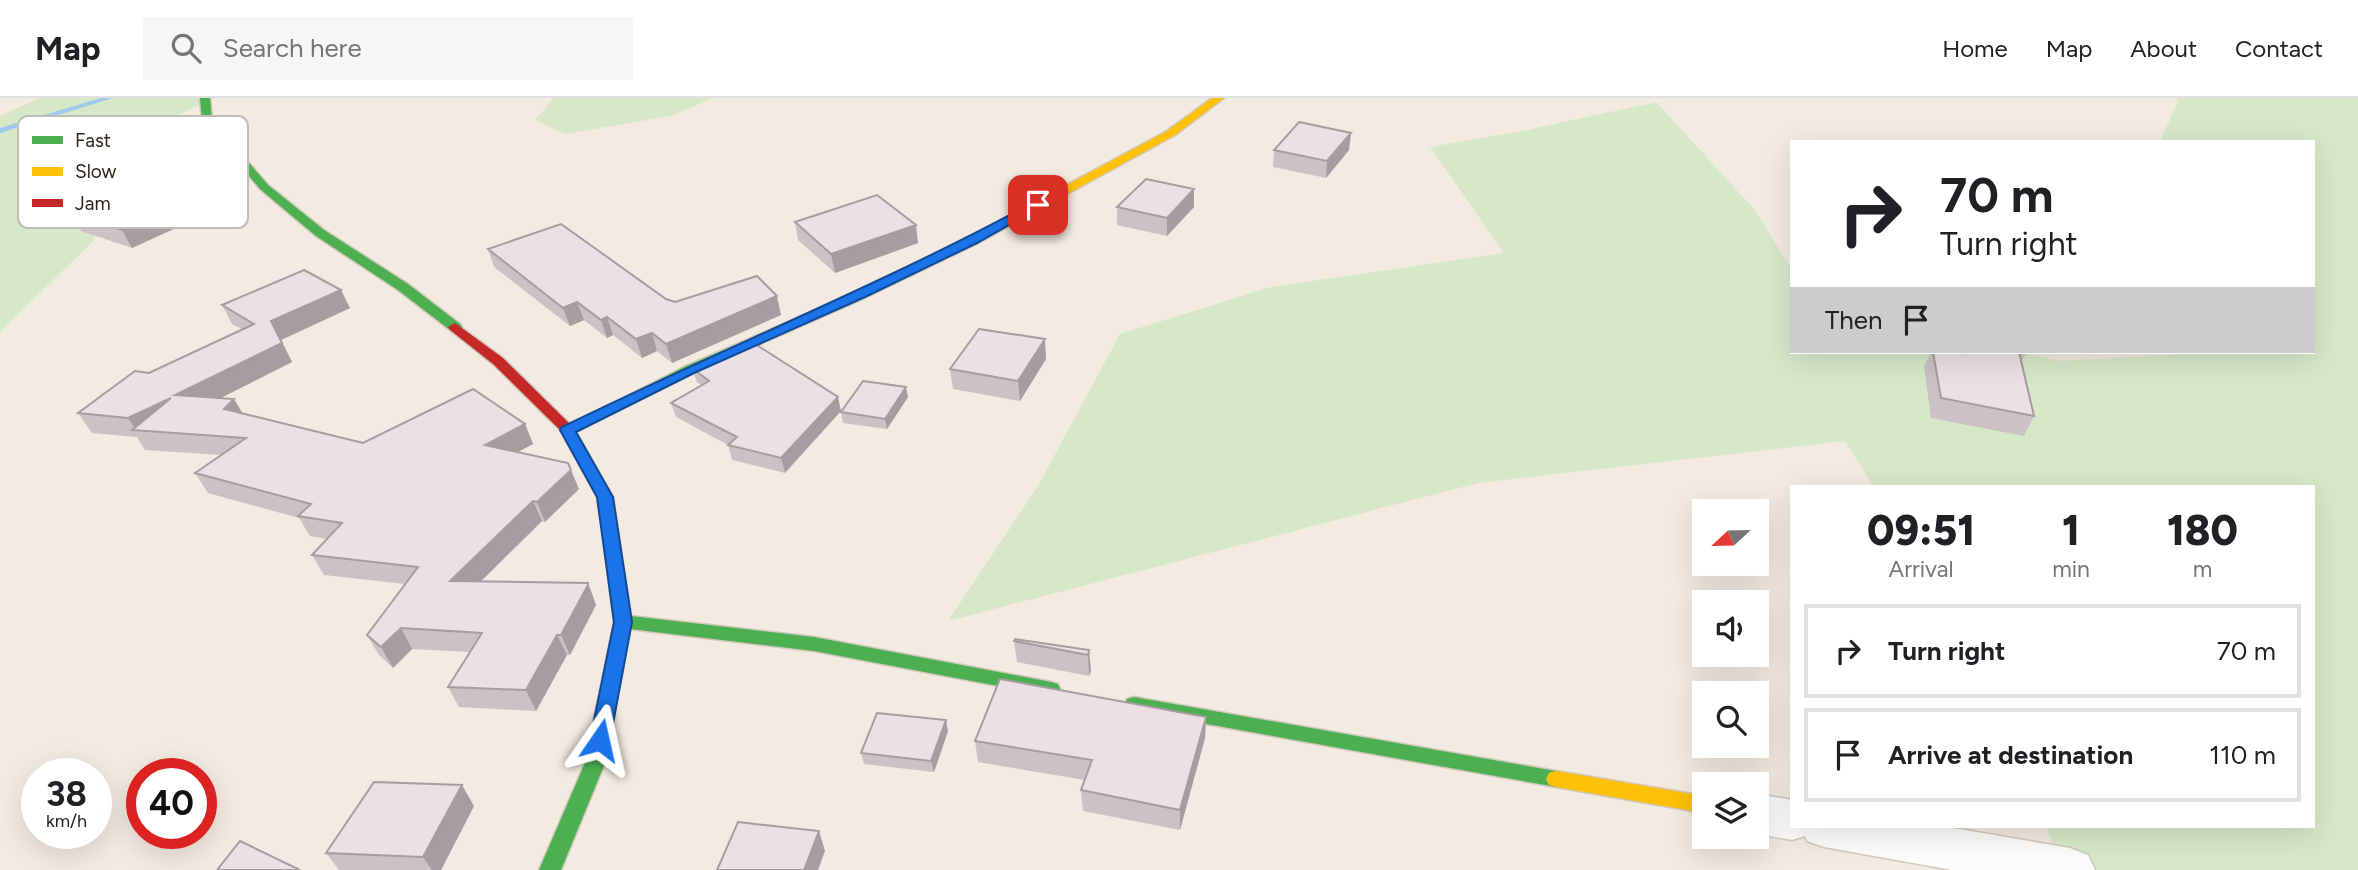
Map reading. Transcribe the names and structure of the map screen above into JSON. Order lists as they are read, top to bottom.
{
  "legend": ["Fast", "Slow", "Jam"],
  "north": "left",
  "page": {
    "header": "Map",
    "search": "Search here",
    "nav": [
      "Home",
      "Map",
      "About",
      "Contact"
    ],
    "turn": ["70 m", "Turn right"],
    "then": "Then",
    "eta": [
      "09:51",
      "Arrival",
      "1",
      "min",
      "180",
      "m"
    ],
    "list": [
      {
        "name": "Turn right",
        "value": "70 m"
      },
      {
        "name": "Arrive at destination",
        "value": "110 m"
      }
    ],
    "speed": "38 km/h",
    "limit": "40"
  }
}
